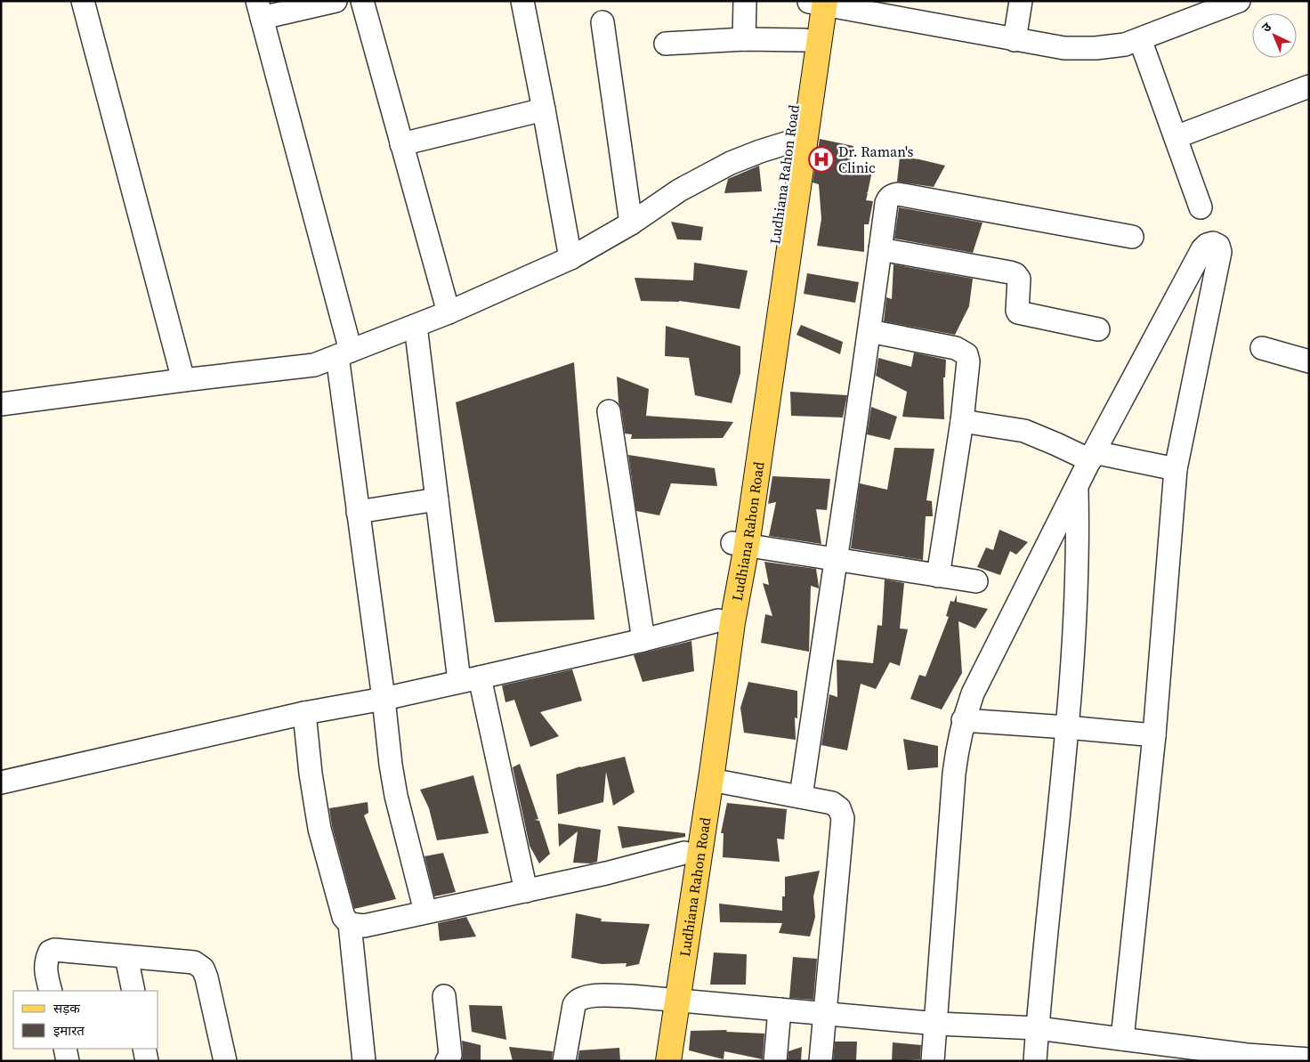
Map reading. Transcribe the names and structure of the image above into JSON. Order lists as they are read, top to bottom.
{
  "streets": {
    "main road": ["Ludhiana Rahon Road"]
  },
  "places": {
    "hospital": ["Dr. Raman's Clinic"]
  },
  "legend": ["सड़क", "इमारत"],
  "north": "top left"
}
